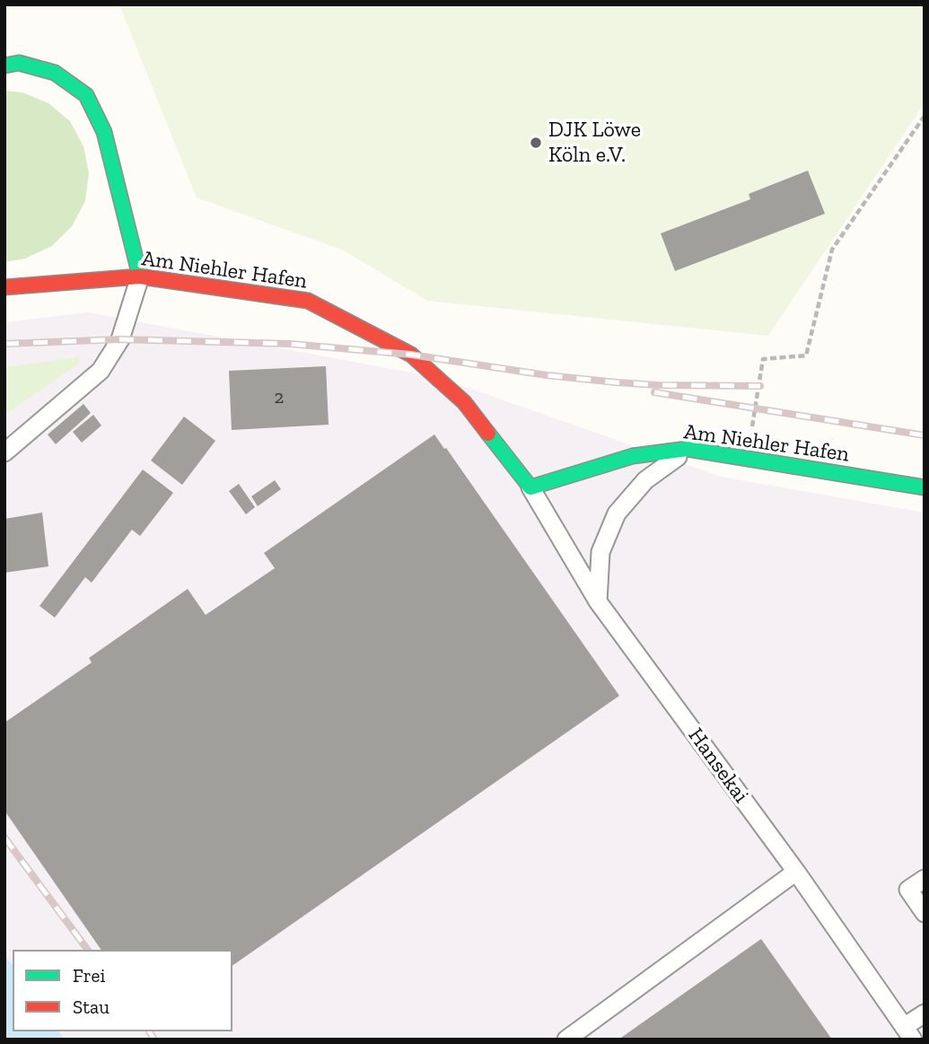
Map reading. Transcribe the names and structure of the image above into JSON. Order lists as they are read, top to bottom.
{
  "streets": {
    "street": ["Am Niehler Hafen"],
    "lane": ["Hansekai"]
  },
  "crossings": [
    ["Am Niehler Hafen", "Hansekai"]
  ],
  "places": ["DJK Löwe Köln e.V."],
  "house_numbers": ["2"],
  "legend": ["Frei", "Stau"]
}
